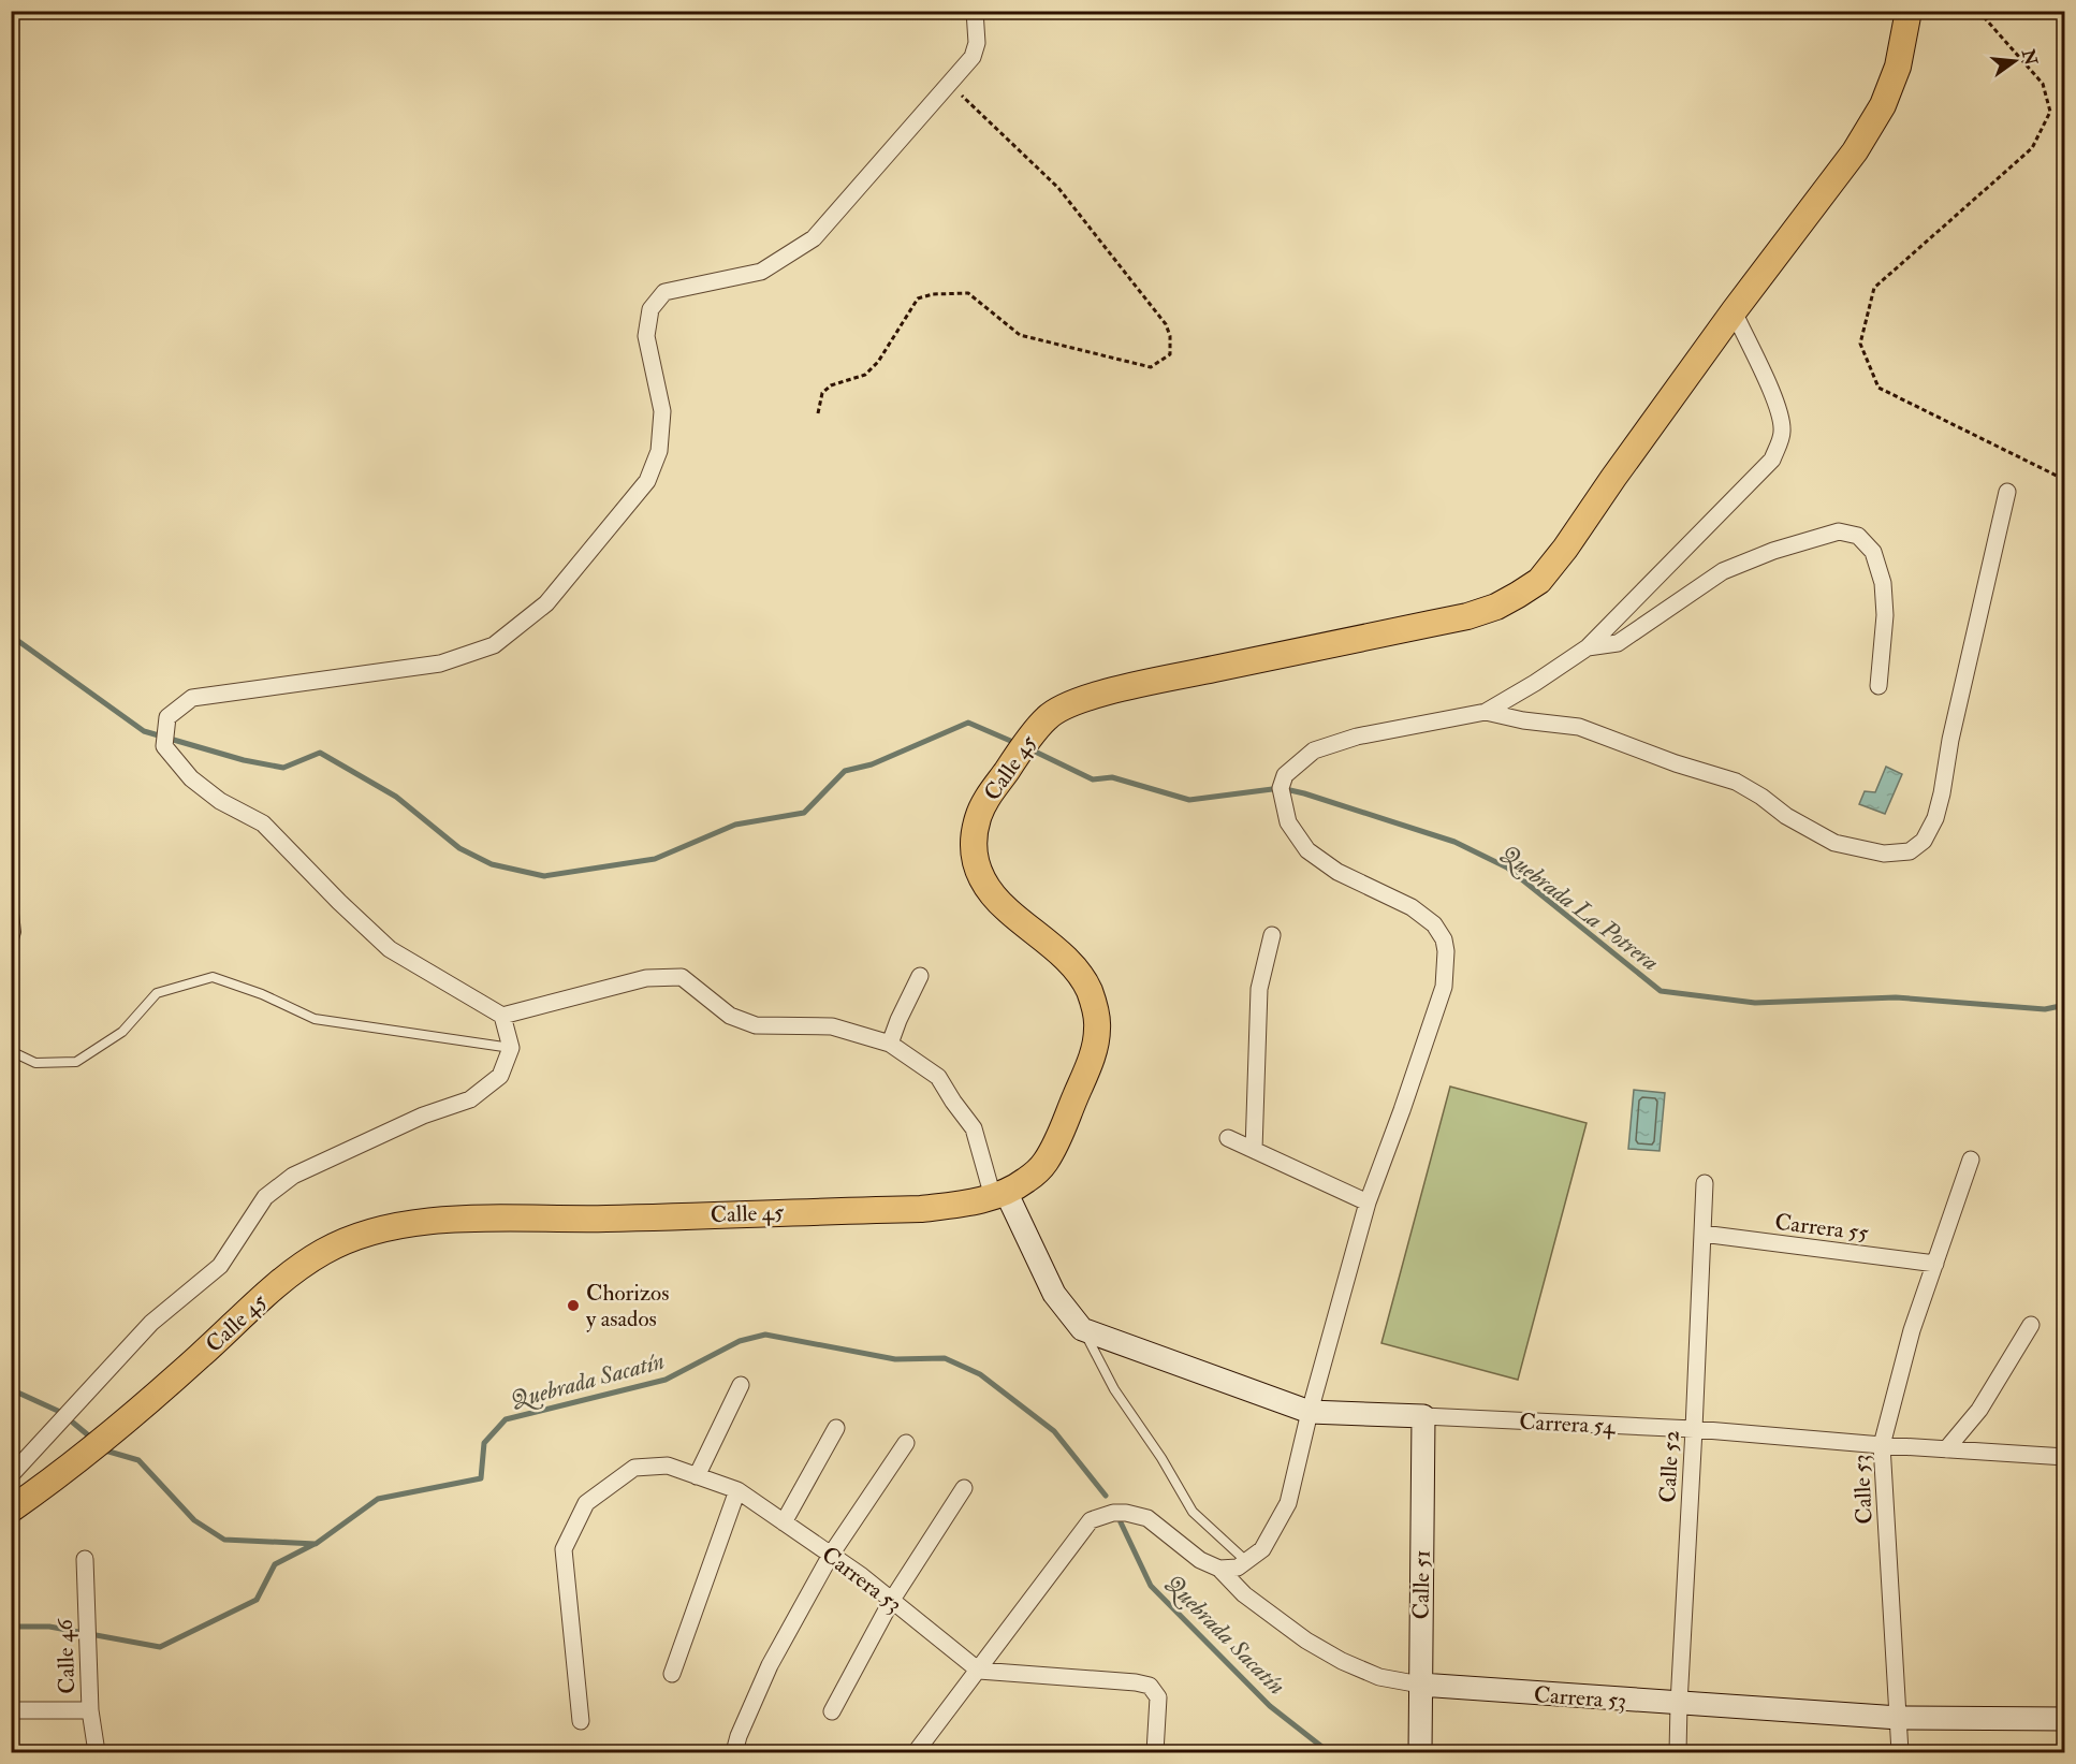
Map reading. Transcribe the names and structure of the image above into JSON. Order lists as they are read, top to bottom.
{
  "streets": {
    "main road": ["Calle 45"],
    "street": [
      "Carrera 55",
      "Carrera 54",
      "Calle 52",
      "Calle 53",
      "Carrera 53",
      "Calle 51",
      "Calle 46"
    ]
  },
  "crossings": [
    ["Carrera 55", "Calle 52"],
    ["Carrera 55", "Calle 53"],
    ["Carrera 54", "Calle 52"],
    ["Carrera 54", "Calle 53"],
    ["Carrera 54", "Calle 51"],
    ["Calle 52", "Carrera 53"],
    ["Calle 53", "Carrera 53"],
    ["Carrera 53", "Calle 51"]
  ],
  "water": ["Quebrada La Potrera", "Quebrada Sacatín"],
  "places": ["Chorizos y asados"],
  "north": "right"
}
